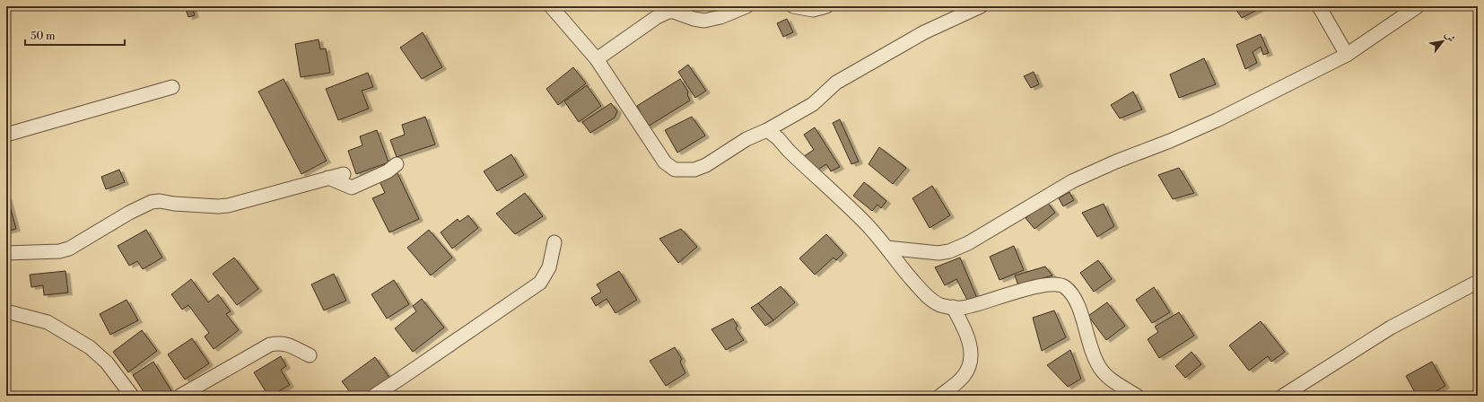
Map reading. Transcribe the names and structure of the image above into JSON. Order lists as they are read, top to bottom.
{
  "scale_bar": "50 m",
  "north": "top right"
}
